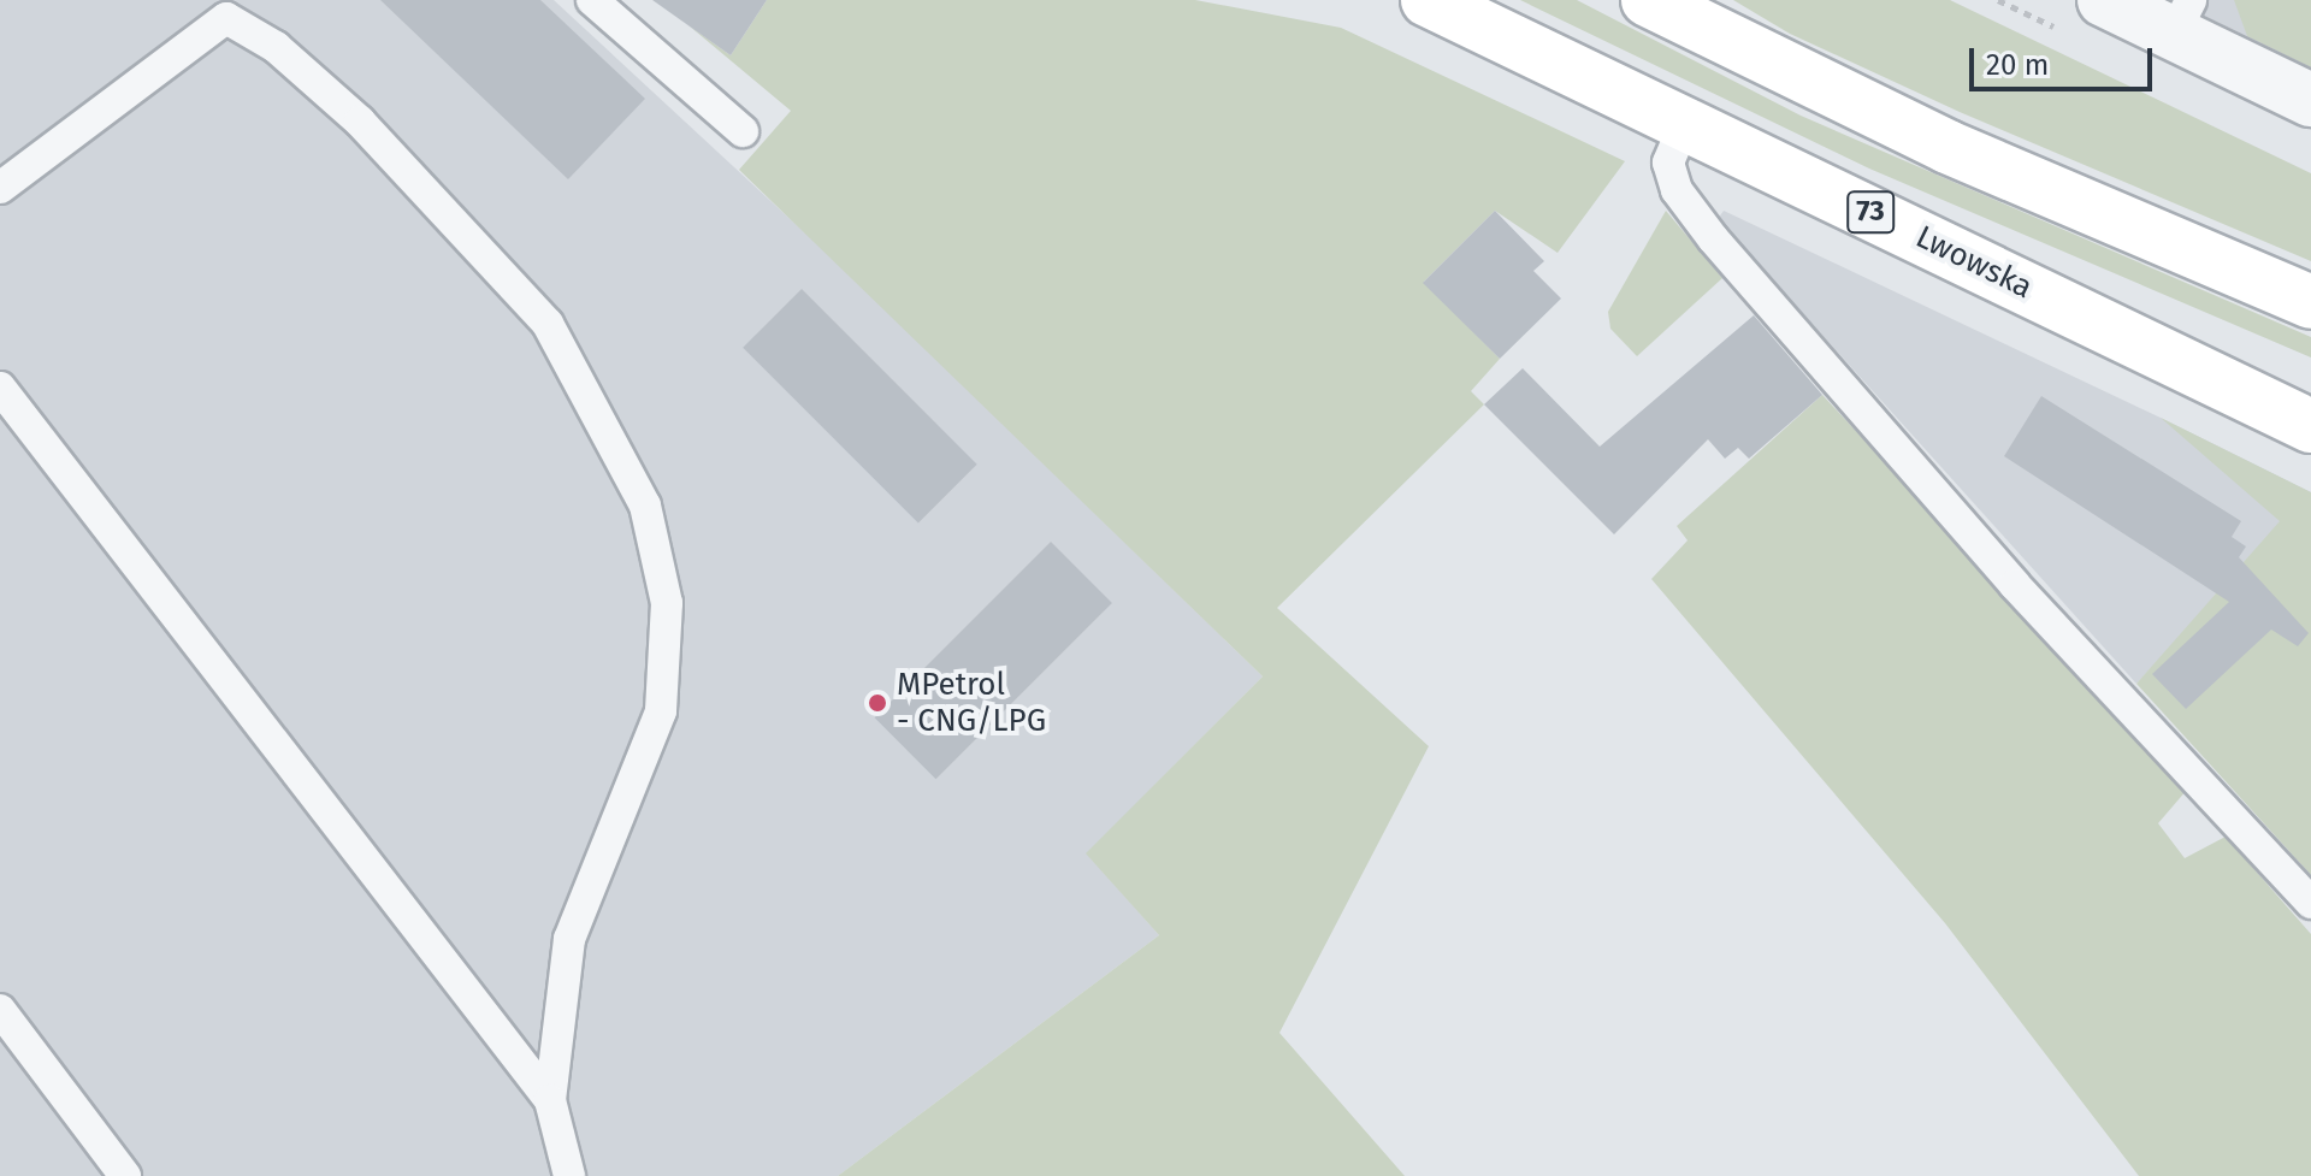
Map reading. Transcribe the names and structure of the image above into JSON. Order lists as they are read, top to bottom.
{
  "streets": {
    "main road": ["73", "Lwowska"]
  },
  "places": ["MPetrol - CNG/LPG"],
  "scale_bar": "20 m"
}
